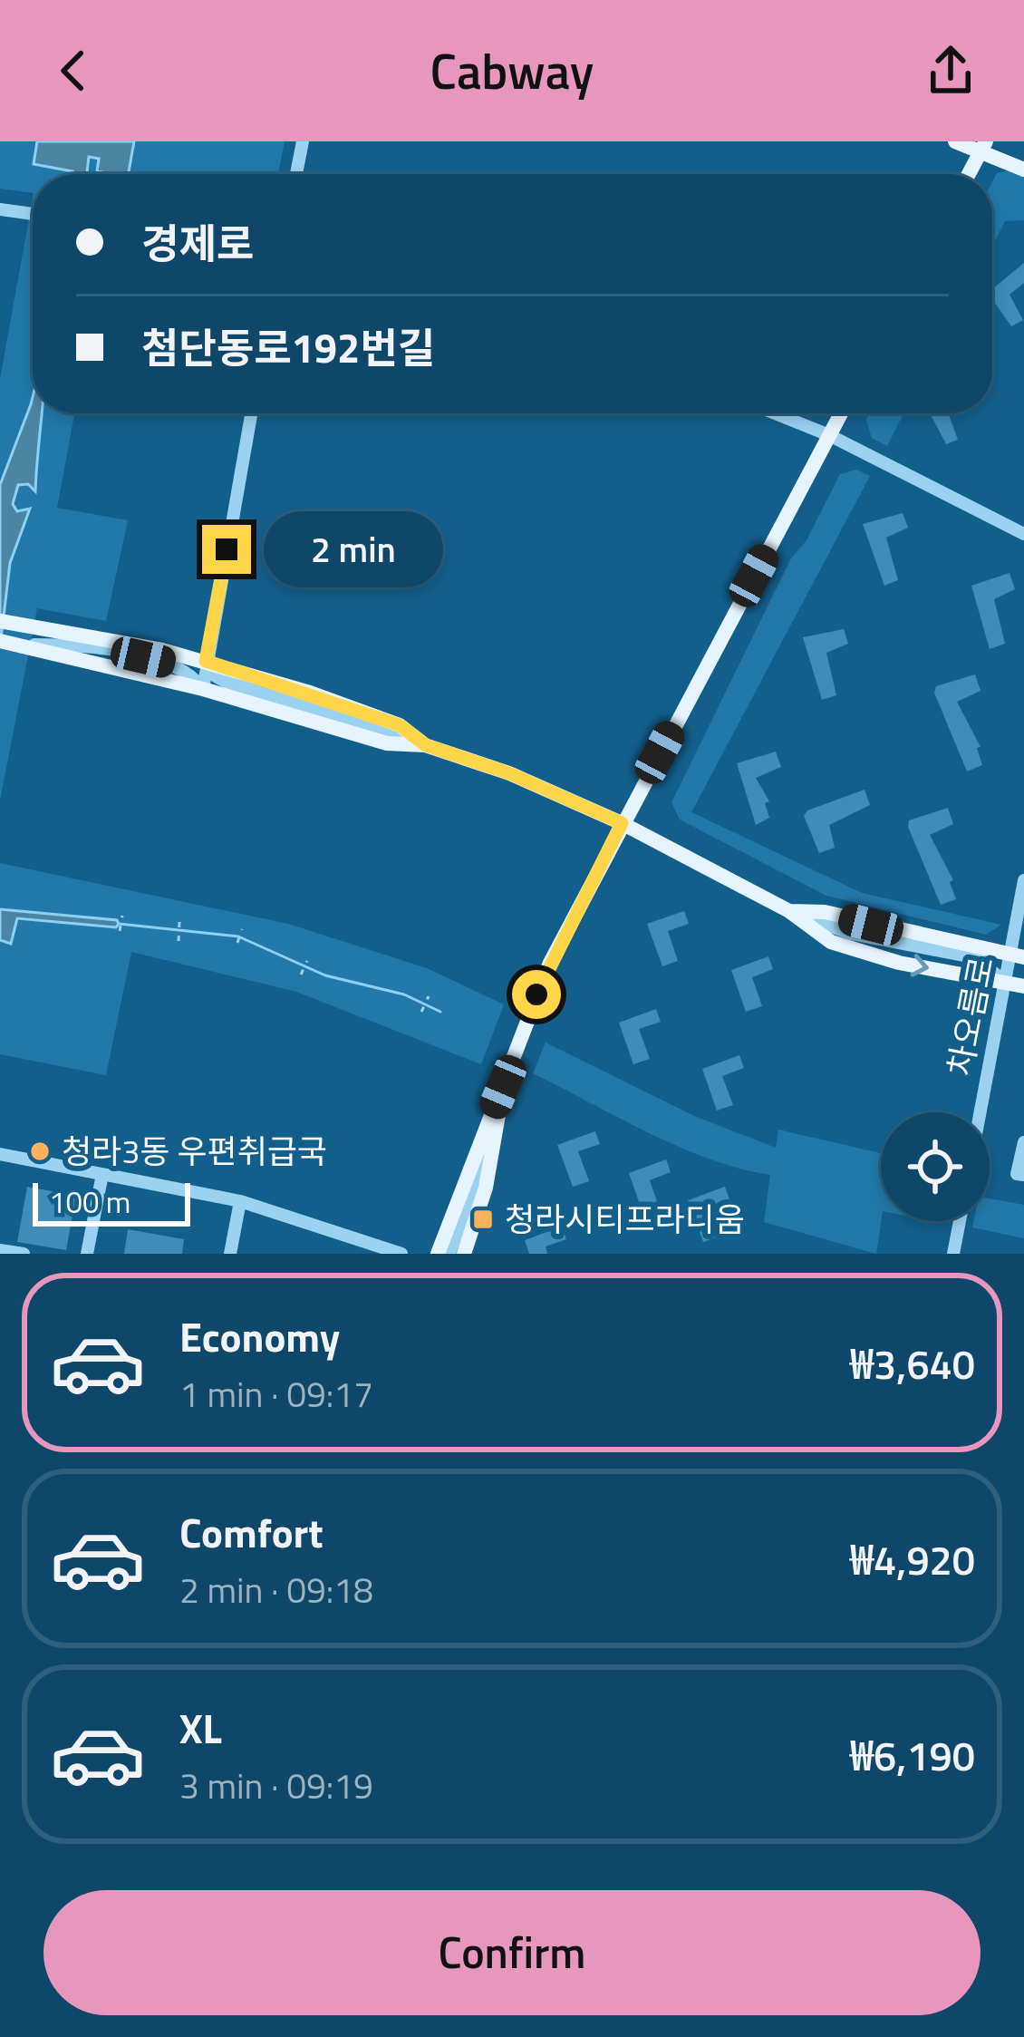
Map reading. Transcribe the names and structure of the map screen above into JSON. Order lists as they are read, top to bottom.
{
  "streets": {
    "street": ["차오름로"]
  },
  "places": {
    "other": ["청라3동 우편취급국"],
    "transit": ["청라시티프라디움"]
  },
  "scale_bar": "100 m",
  "page": {
    "header": "Cabway",
    "banner": ["경제로", "첨단동로192번길"],
    "bubble": "2 min",
    "scale": "100 m",
    "list": [
      {
        "name": "Economy",
        "note": "1 min · 09:17",
        "value": "₩3,640"
      },
      {
        "name": "Comfort",
        "note": "2 min · 09:18",
        "value": "₩4,920"
      },
      {
        "name": "XL",
        "note": "3 min · 09:19",
        "value": "₩6,190"
      }
    ],
    "buttons": "Confirm"
  }
}
